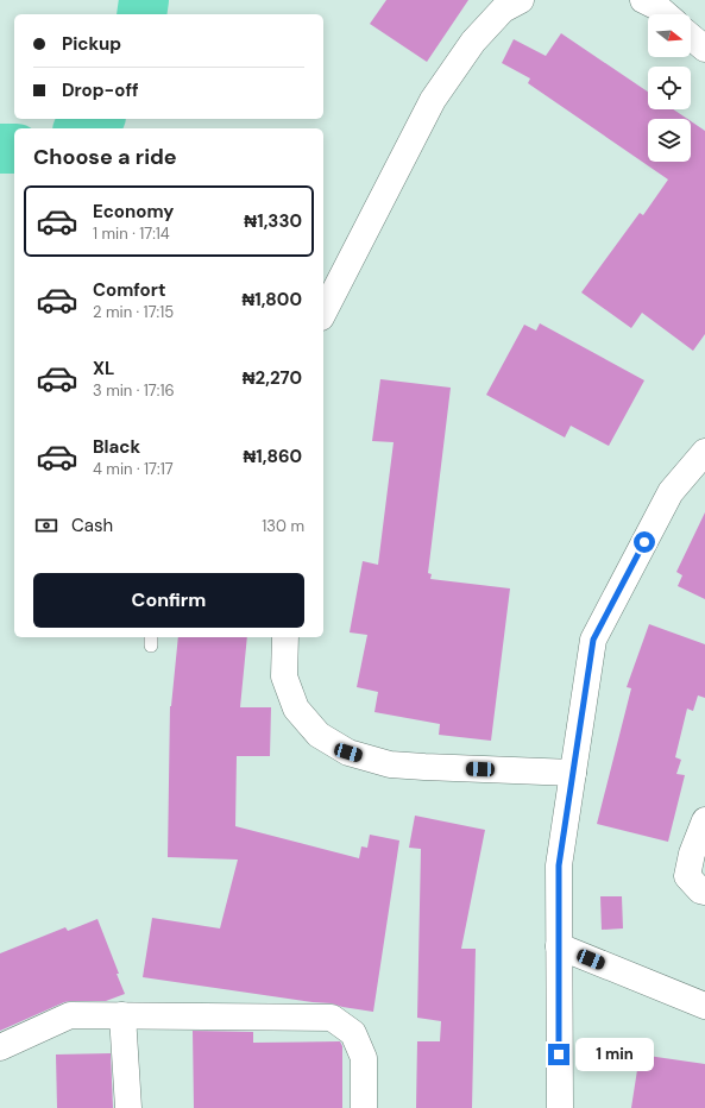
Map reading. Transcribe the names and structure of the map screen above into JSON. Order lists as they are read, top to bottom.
{
  "north": "right",
  "page": {
    "banner": ["Pickup", "Drop-off"],
    "heading": "Choose a ride",
    "list": [
      {
        "name": "Economy",
        "note": "1 min · 17:14",
        "value": "₦1,330"
      },
      {
        "name": "Comfort",
        "note": "2 min · 17:15",
        "value": "₦1,800"
      },
      {
        "name": "XL",
        "note": "3 min · 17:16",
        "value": "₦2,270"
      },
      {
        "name": "Black",
        "note": "4 min · 17:17",
        "value": "₦1,860"
      }
    ],
    "pay": ["Cash", "130 m"],
    "buttons": "Confirm",
    "bubble": "1 min"
  }
}
